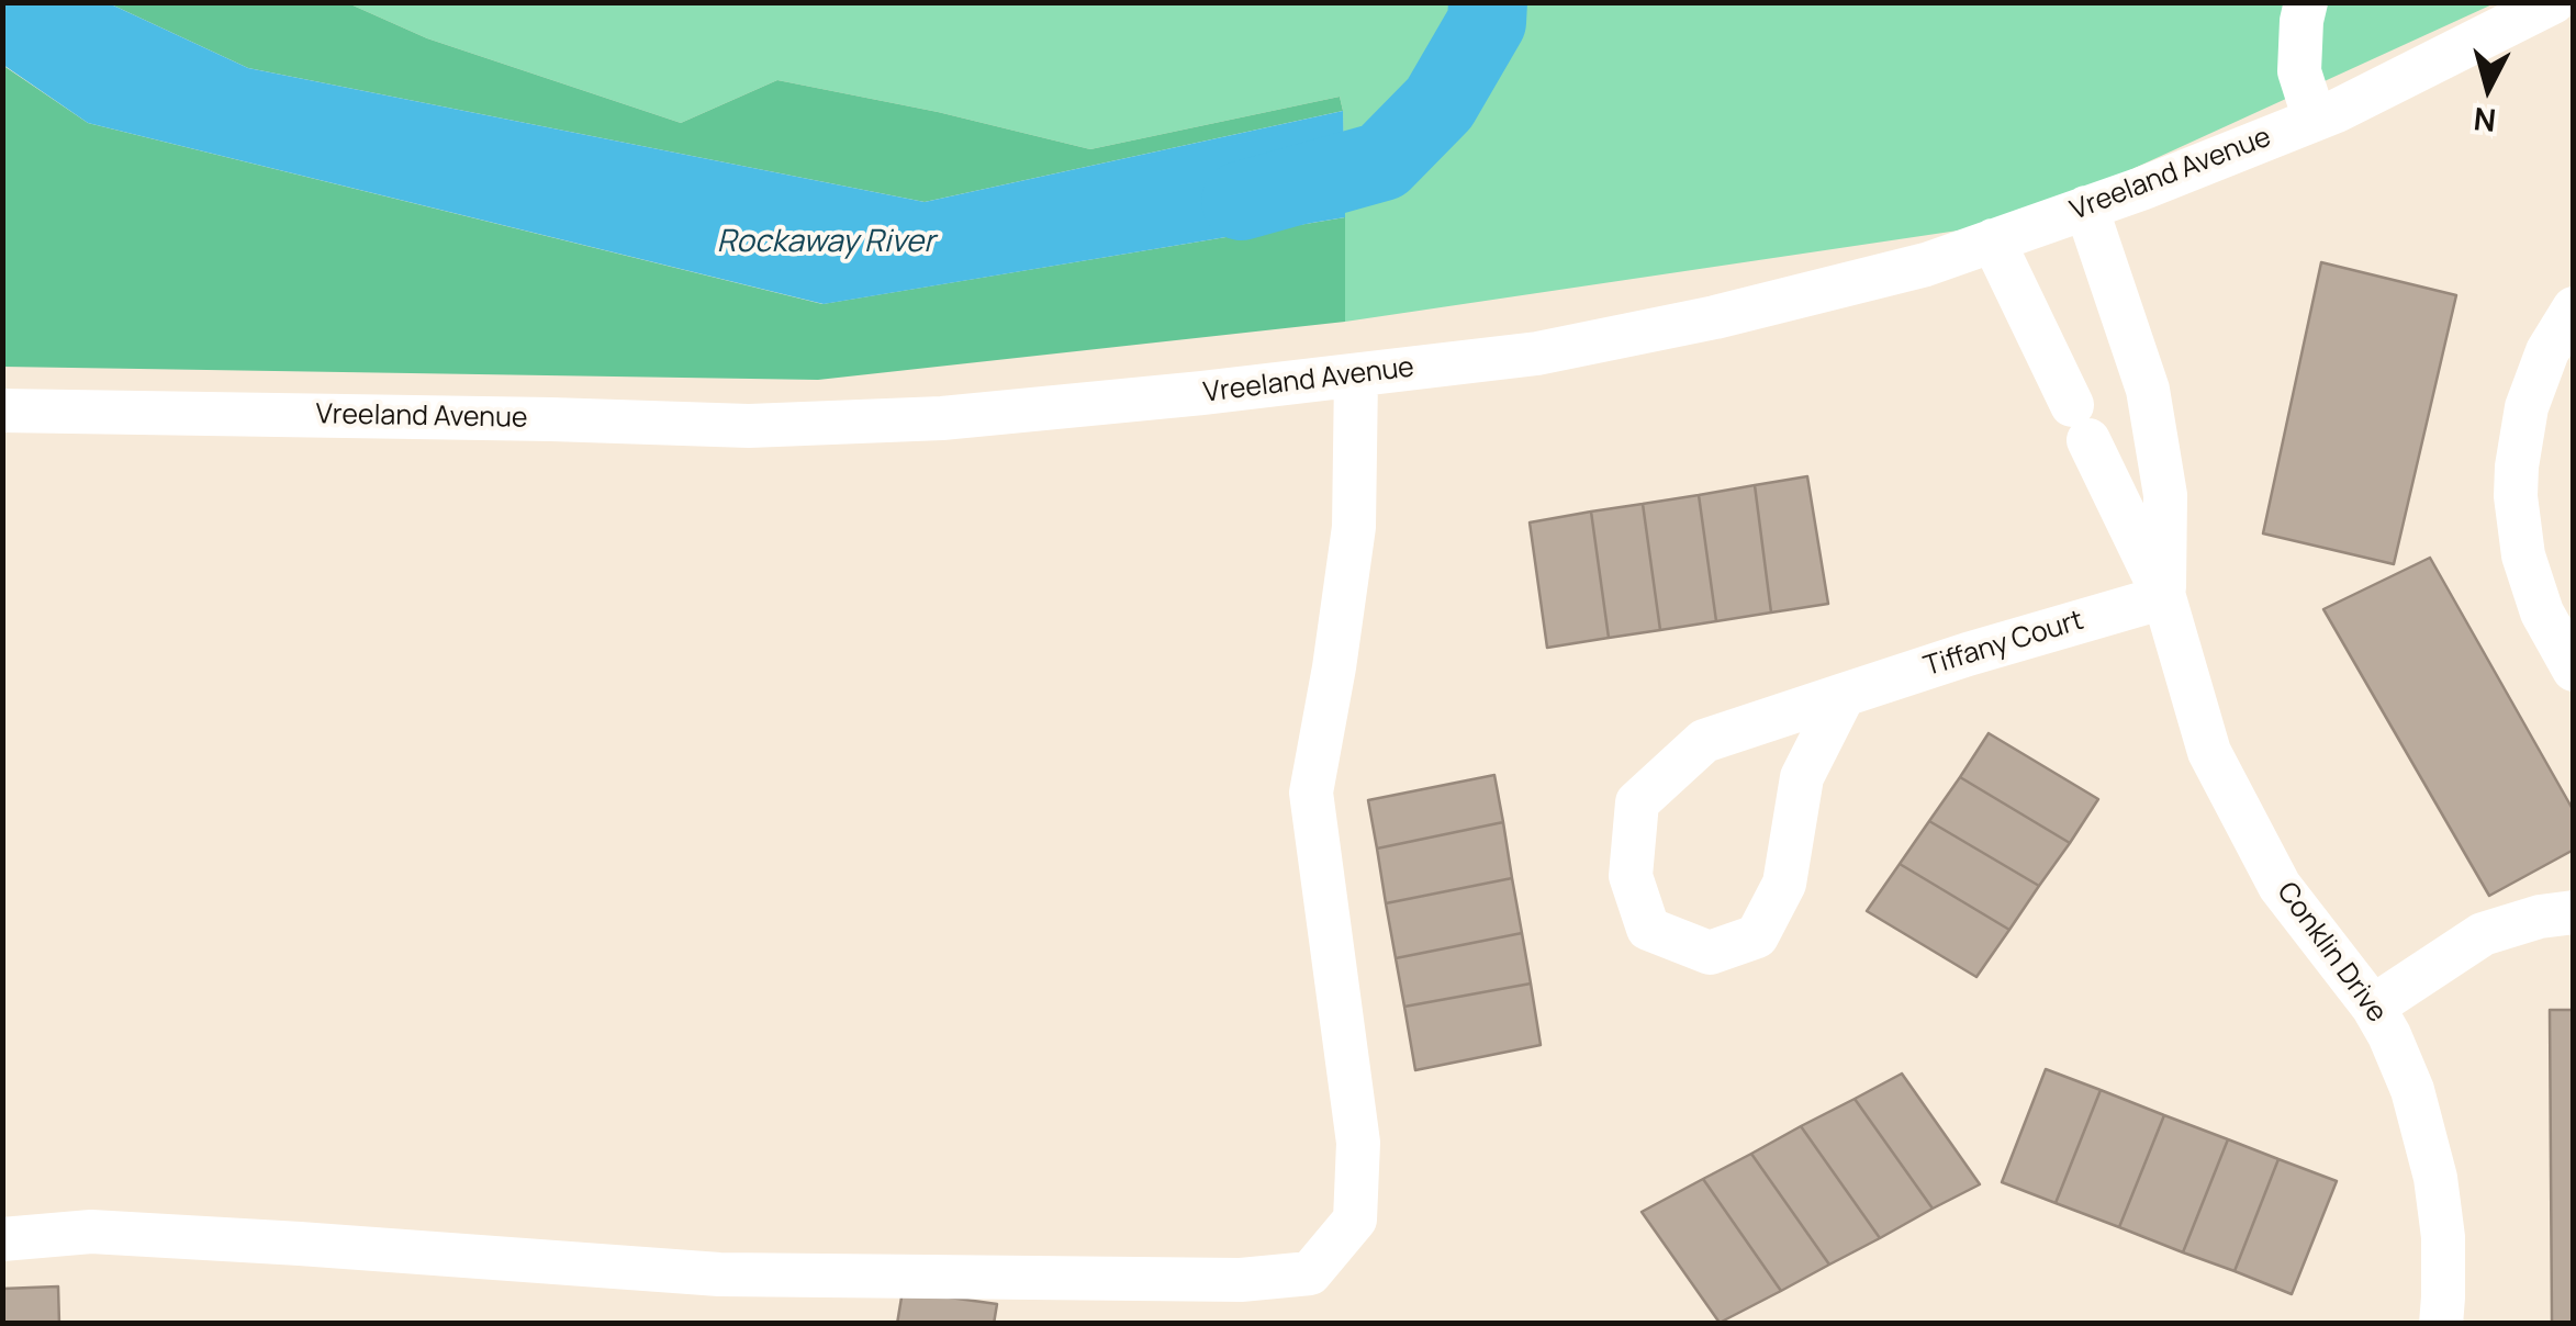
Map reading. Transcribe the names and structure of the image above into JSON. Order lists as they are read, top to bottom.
{
  "streets": {
    "street": ["Vreeland Avenue", "Tiffany Court", "Conklin Drive"]
  },
  "crossings": [
    ["Vreeland Avenue", "Conklin Drive"],
    ["Tiffany Court", "Conklin Drive"]
  ],
  "water": ["Rockaway River"],
  "north": "bottom"
}
